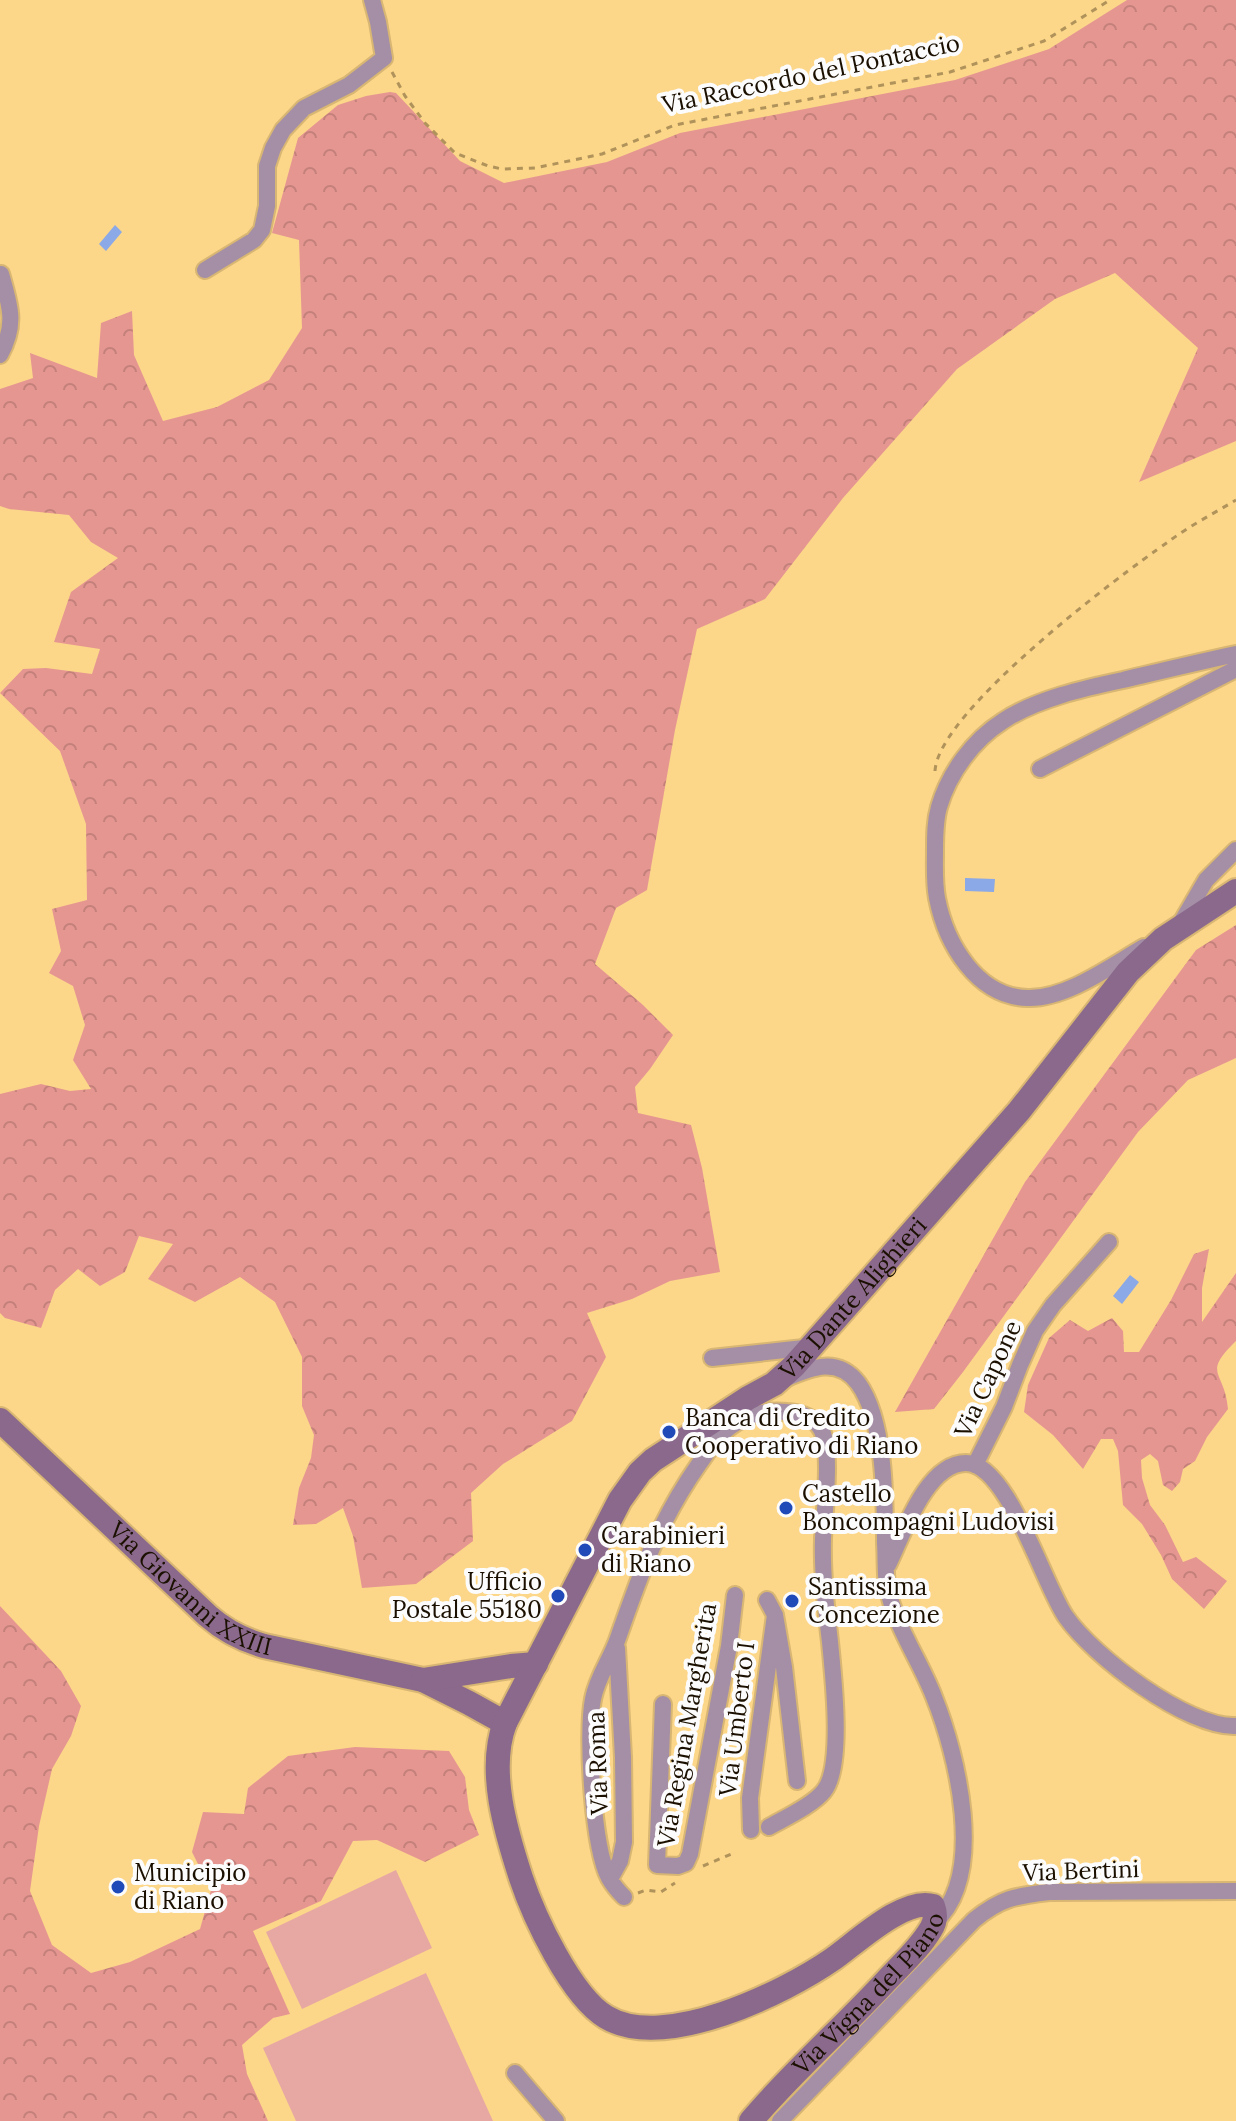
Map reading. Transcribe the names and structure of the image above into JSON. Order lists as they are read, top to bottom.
{
  "streets": {
    "main road": ["Via Dante Alighieri", "Via Giovanni XXIII", "Via Vigna del Piano"],
    "street": [
      "Via Capone",
      "Via Umberto I",
      "Via Regina Margherita",
      "Via Roma",
      "Via Bertini"
    ],
    "path": ["Via Raccordo del Pontaccio"]
  },
  "crossings": [
    ["Via Dante Alighieri", "Via Giovanni XXIII"],
    ["Via Dante Alighieri", "Via Vigna del Piano"],
    ["Via Giovanni XXIII", "Via Vigna del Piano"]
  ],
  "places": [
    "Banca di Credito Cooperativo di Riano",
    "Castello Boncompagni Ludovisi",
    "Carabinieri di Riano",
    "Ufficio Postale 55180",
    "Santissima Concezione",
    "Municipio di Riano"
  ]
}
